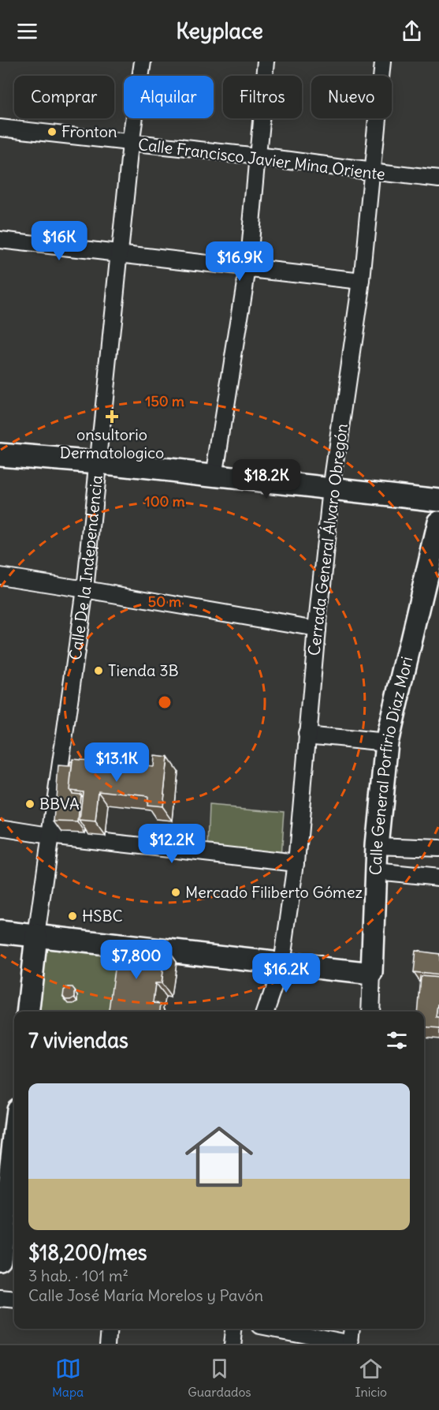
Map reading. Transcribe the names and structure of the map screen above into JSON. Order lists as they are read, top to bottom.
{
  "streets": {
    "street": [
      "Calle Francisco Javier Mina Oriente",
      "Cerrada General Álvaro Obregón",
      "Calle De la Independencia",
      "Calle General Porfirio Díaz Mori"
    ]
  },
  "crossings": [
    ["Calle Francisco Javier Mina Oriente", "Cerrada General Álvaro Obregón"],
    ["Calle Francisco Javier Mina Oriente", "Calle De la Independencia"]
  ],
  "places": {
    "other": [
      "Fronton",
      "Tienda 3B",
      "BBVA",
      "Mercado Filiberto Gómez",
      "HSBC"
    ],
    "health": ["onsultorio Dermatologico"]
  },
  "page": {
    "header": "Keyplace",
    "chip": [
      "Comprar",
      "Alquilar",
      "Filtros",
      "Nuevo"
    ],
    "price": [
      "$16K",
      "$16.9K",
      "$18.2K",
      "$13.1K",
      "$12.2K",
      "$7,800",
      "$16.2K"
    ],
    "heading": "7 viviendas",
    "list": [
      {
        "name": "$18,200/mes",
        "note": "3 hab. · 101 m² · Calle José María Morelos y Pavón"
      }
    ],
    "tabs": ["Mapa", "Guardados", "Inicio"]
  },
  "rings": ["150 m", "100 m", "50 m"]
}
